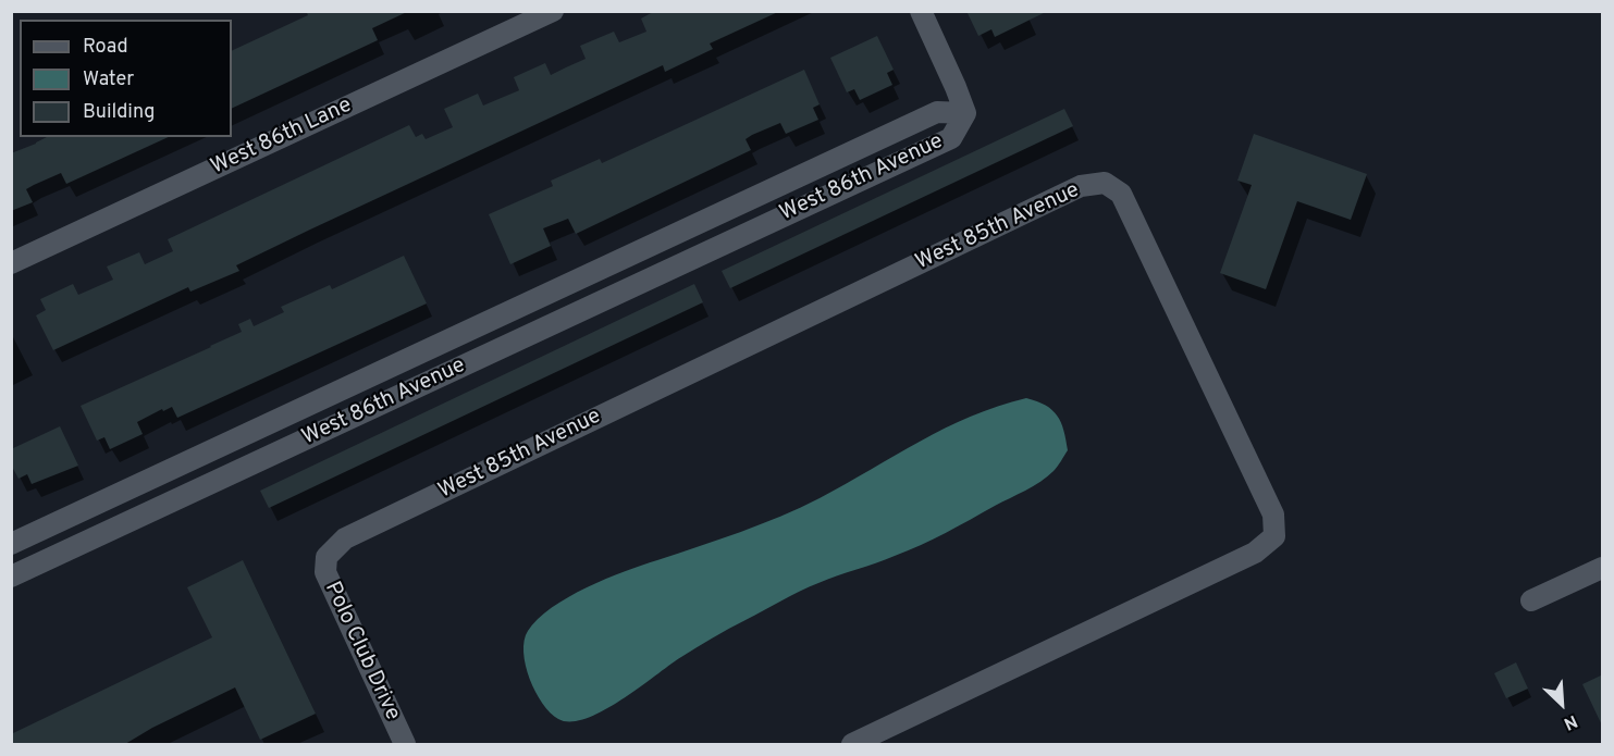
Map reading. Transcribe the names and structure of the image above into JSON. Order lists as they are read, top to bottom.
{
  "streets": {
    "street": [
      "West 86th Lane",
      "West 86th Avenue",
      "West 85th Avenue",
      "Polo Club Drive"
    ]
  },
  "crossings": [
    ["West 85th Avenue", "Polo Club Drive"]
  ],
  "legend": ["Road", "Water", "Building"],
  "north": "bottom right"
}
